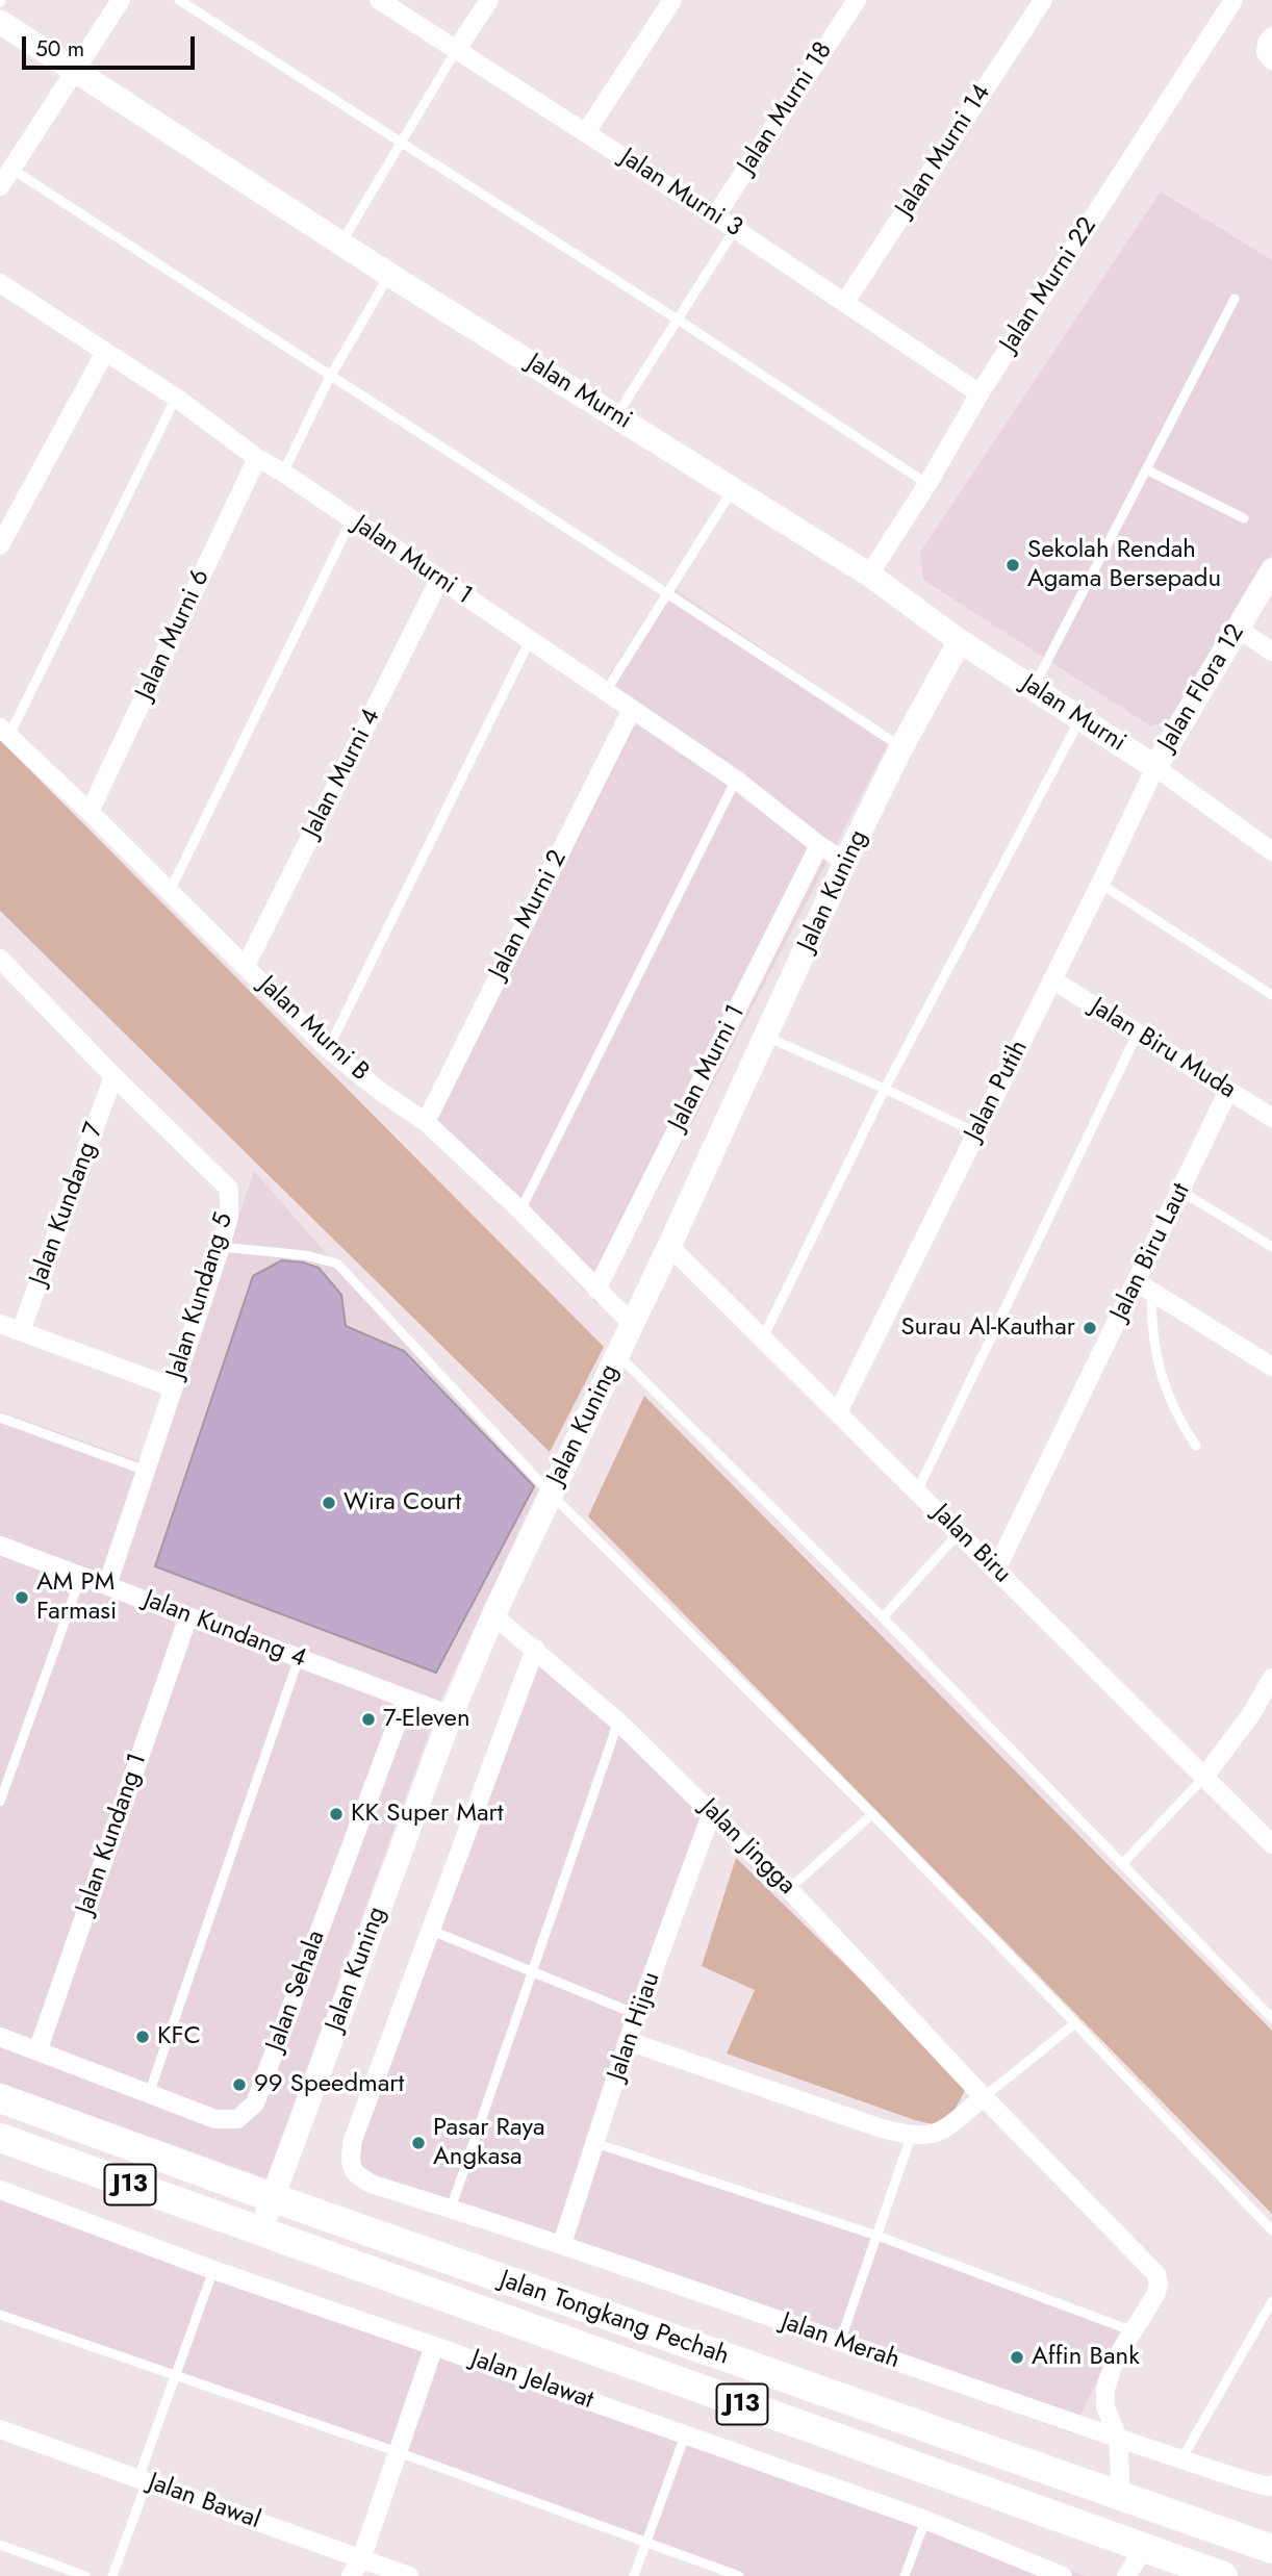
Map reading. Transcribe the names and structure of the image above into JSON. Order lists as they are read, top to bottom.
{
  "streets": {
    "main road": ["J13", "Jalan Tongkang Pechah"],
    "street": [
      "Jalan Murni 18",
      "Jalan Murni 14",
      "Jalan Murni 3",
      "Jalan Murni 22",
      "Jalan Murni",
      "Jalan Murni 1",
      "Jalan Murni 6",
      "Jalan Flora 12",
      "Jalan Murni 4",
      "Jalan Kuning",
      "Jalan Murni 2",
      "Jalan Murni B",
      "Jalan Biru Muda",
      "Jalan Putih",
      "Jalan Kundang 7",
      "Jalan Biru Laut",
      "Jalan Kundang 5",
      "Jalan Biru",
      "Jalan Kundang 4",
      "Jalan Kundang 1",
      "Jalan Jingga",
      "Jalan Sehala",
      "Jalan Hijau",
      "Jalan Merah",
      "Jalan Jelawat",
      "Jalan Bawal"
    ]
  },
  "crossings": [
    ["Jalan Murni 18", "Jalan Murni 3"],
    ["Jalan Murni 14", "Jalan Murni 3"],
    ["Jalan Murni 3", "Jalan Murni 22"],
    ["Jalan Murni 22", "Jalan Murni"],
    ["Jalan Murni", "Jalan Flora 12"],
    ["Jalan Murni", "Jalan Kuning"],
    ["Jalan Murni", "Jalan Putih"],
    ["Jalan Murni 1", "Jalan Murni 6"],
    ["Jalan Murni 1", "Jalan Murni 4"],
    ["Jalan Murni 1", "Jalan Kuning"],
    ["Jalan Murni 1", "Jalan Murni 2"],
    ["Jalan Murni 1", "Jalan Murni B"],
    ["Jalan Murni 6", "Jalan Murni B"],
    ["Jalan Flora 12", "Jalan Putih"],
    ["Jalan Murni 4", "Jalan Murni B"],
    ["Jalan Kuning", "Jalan Murni B"],
    ["Jalan Kuning", "Jalan Biru"],
    ["Jalan Kuning", "Jalan Kundang 4"],
    ["Jalan Kuning", "Jalan Jingga"],
    ["Jalan Kuning", "Jalan Tongkang Pechah"],
    ["Jalan Murni 2", "Jalan Murni B"],
    ["Jalan Biru Muda", "Jalan Putih"],
    ["Jalan Biru Muda", "Jalan Biru Laut"],
    ["Jalan Putih", "Jalan Biru"],
    ["Jalan Kundang 7", "Jalan Kundang 5"],
    ["Jalan Biru Laut", "Jalan Biru"],
    ["Jalan Kundang 5", "Jalan Kundang 4"],
    ["Jalan Kundang 4", "Jalan Kundang 1"],
    ["Jalan Kundang 4", "Jalan Sehala"],
    ["Jalan Kundang 1", "Jalan Sehala"],
    ["Jalan Jingga", "Jalan Hijau"],
    ["Jalan Jingga", "Jalan Tongkang Pechah"],
    ["Jalan Jingga", "Jalan Merah"],
    ["Jalan Hijau", "Jalan Merah"]
  ],
  "places": [
    "Sekolah Rendah Agama Bersepadu",
    "Surau Al-Kauthar",
    "Wira Court",
    "AM PM Farmasi",
    "7-Eleven",
    "KK Super Mart",
    "KFC",
    "99 Speedmart",
    "Pasar Raya Angkasa",
    "Affin Bank"
  ],
  "scale_bar": "50 m"
}
